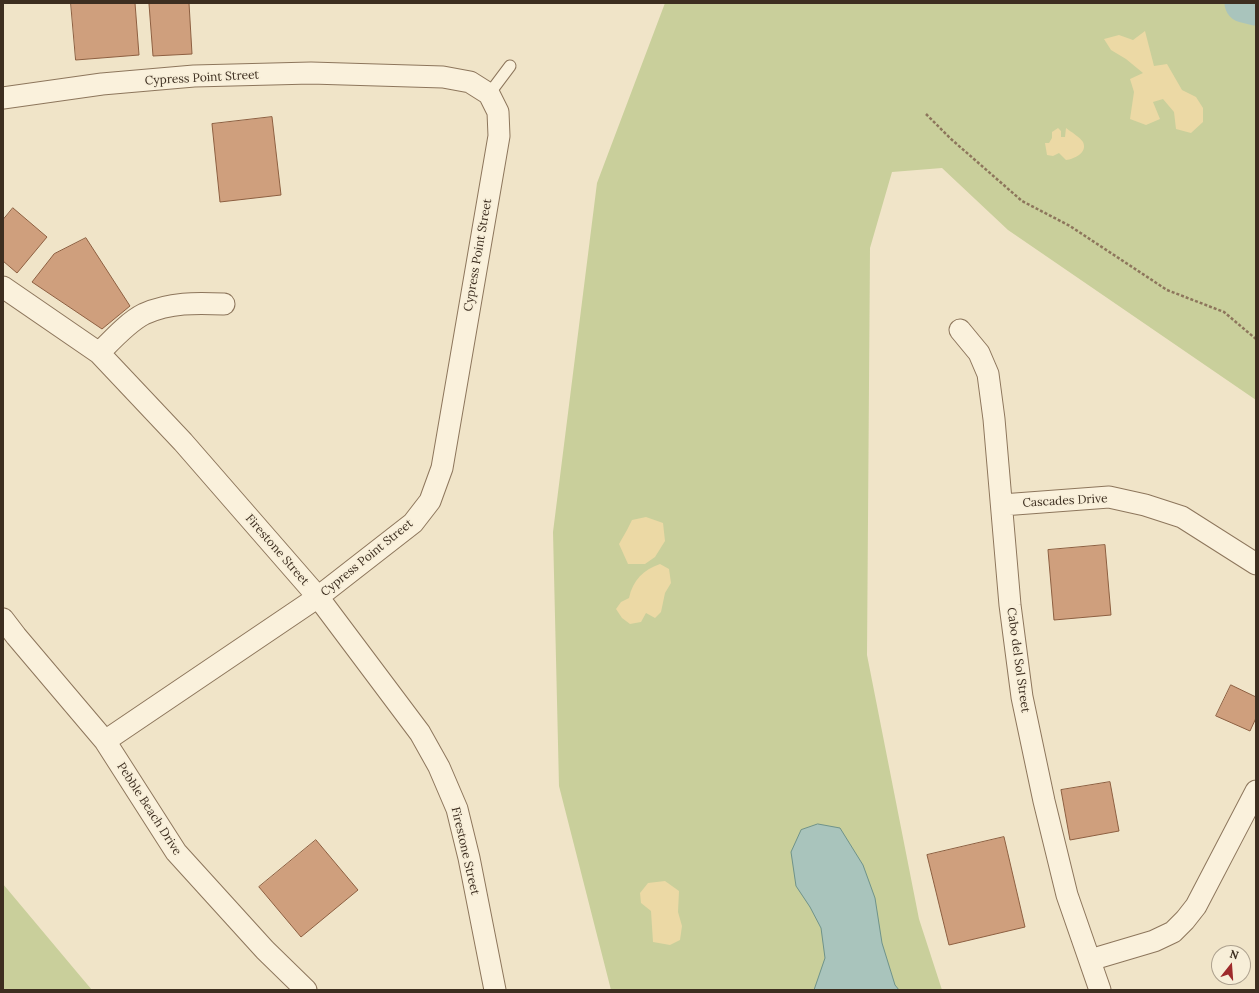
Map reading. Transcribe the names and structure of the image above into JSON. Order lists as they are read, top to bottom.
{
  "streets": {
    "street": [
      "Cypress Point Street",
      "Cascades Drive",
      "Firestone Street",
      "Cabo del Sol Street",
      "Pebble Beach Drive"
    ]
  },
  "crossings": [
    ["Cypress Point Street", "Firestone Street"],
    ["Cypress Point Street", "Pebble Beach Drive"],
    ["Cascades Drive", "Cabo del Sol Street"]
  ],
  "north": "top"
}
